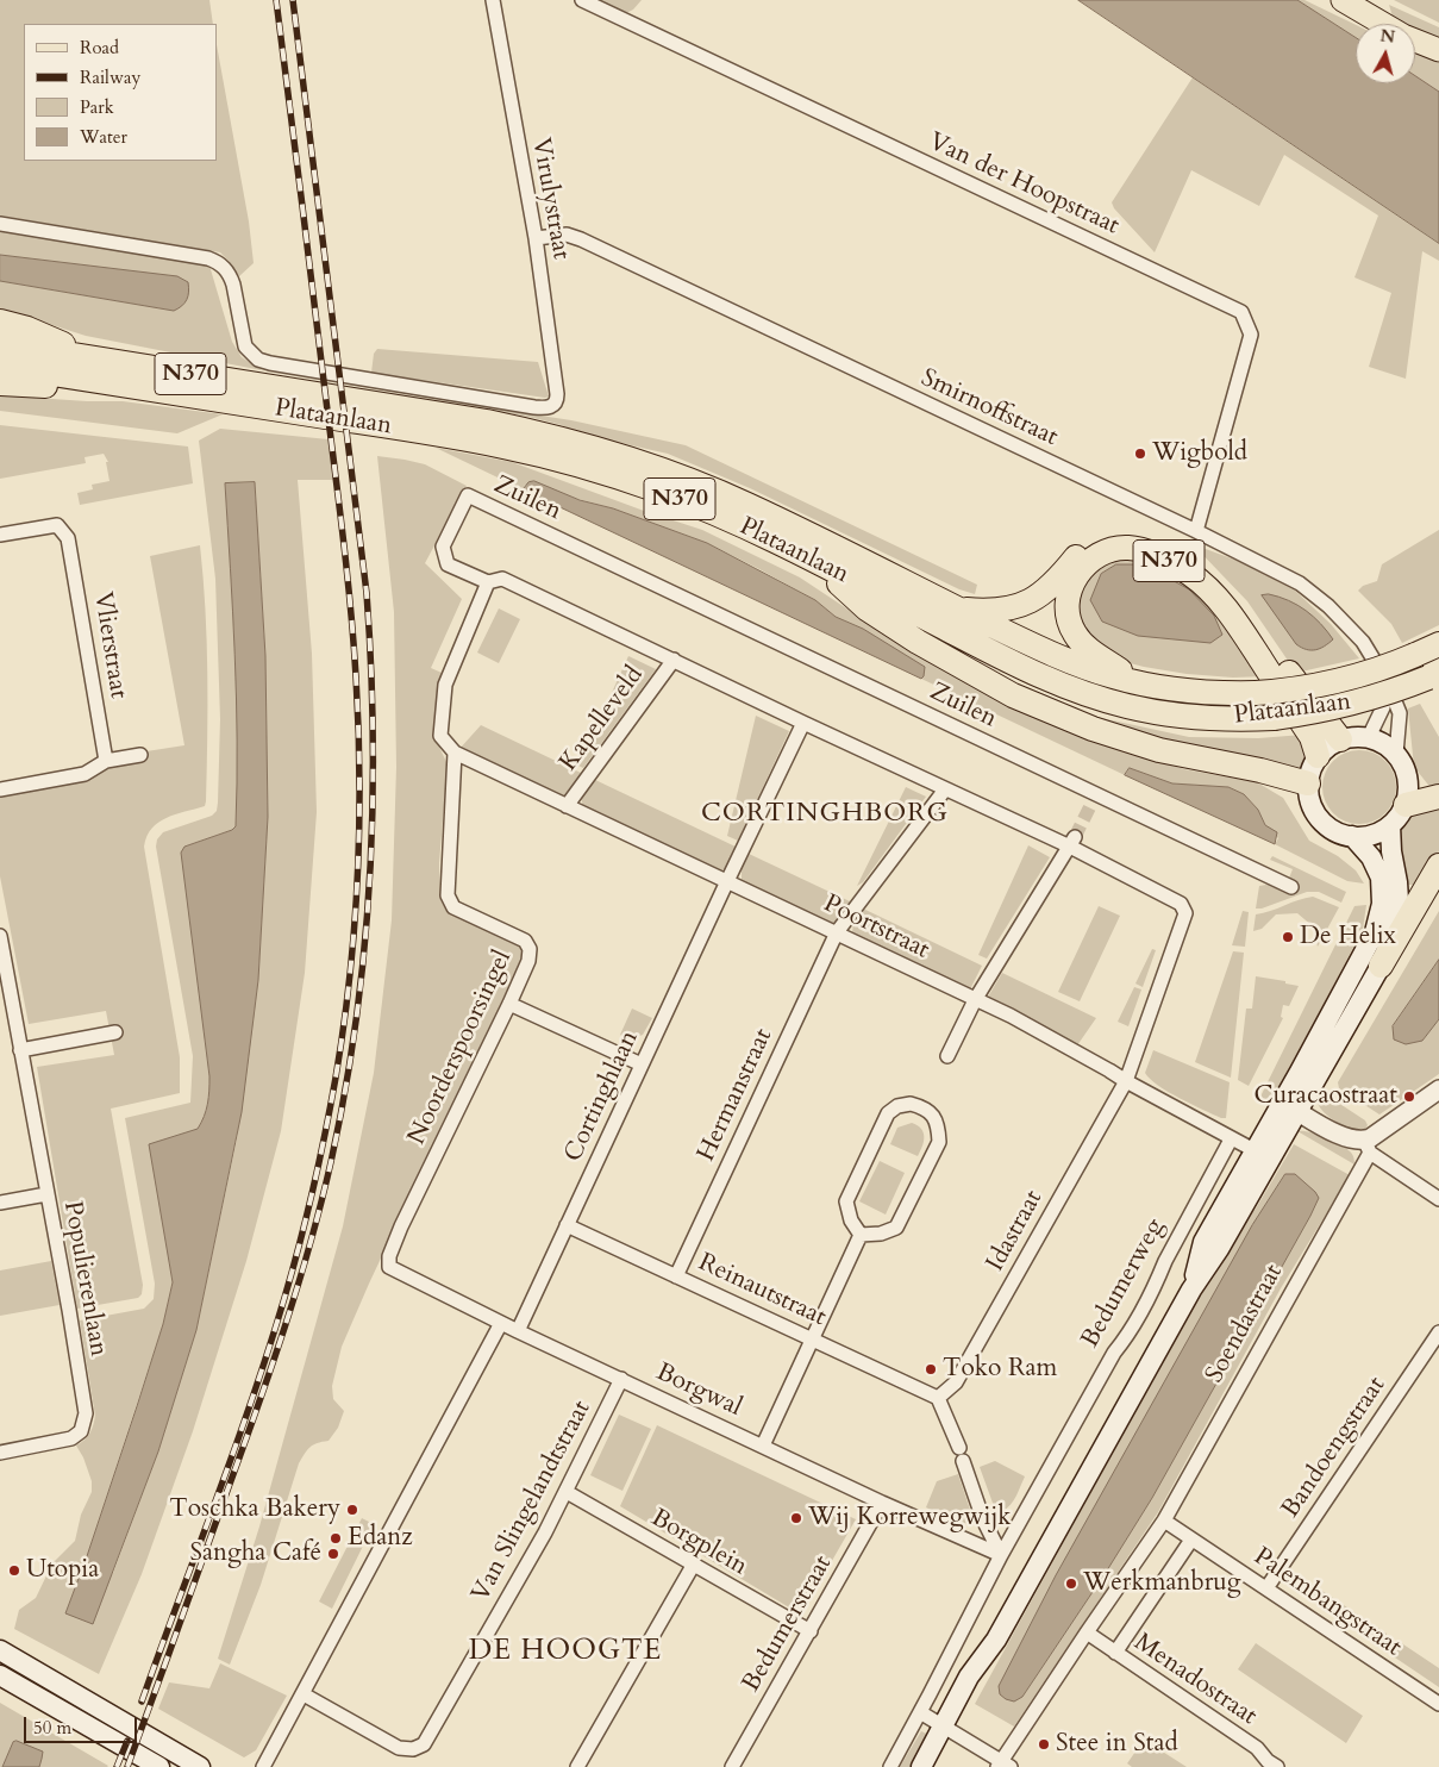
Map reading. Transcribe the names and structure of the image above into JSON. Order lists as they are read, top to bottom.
{
  "streets": {
    "highway": ["N370", "Plataanlaan"],
    "street": [
      "Van der Hoopstraat",
      "Virulystraat",
      "Smirnoffstraat",
      "Zuilen",
      "Vlierstraat",
      "Kapelleveld",
      "Poortstraat",
      "Noorderspoorsingel",
      "Hermanstraat",
      "Cortinghlaan",
      "Idastraat",
      "Populierenlaan",
      "Bedumerweg",
      "Reinautstraat",
      "Soendastraat",
      "Borgwal",
      "Bandoengstraat",
      "Van Slingelandtstraat",
      "Borgplein",
      "Palembangstraat",
      "Bedumerstraat",
      "Menadostraat"
    ]
  },
  "crossings": [
    ["Van der Hoopstraat", "Smirnoffstraat"],
    ["Virulystraat", "Smirnoffstraat"],
    ["Virulystraat", "Plataanlaan"],
    ["N370", "Smirnoffstraat"],
    ["N370", "Plataanlaan"],
    ["Zuilen", "Kapelleveld"],
    ["Zuilen", "Poortstraat"],
    ["Zuilen", "Hermanstraat"],
    ["Zuilen", "Cortinghlaan"],
    ["Zuilen", "Idastraat"],
    ["Kapelleveld", "Poortstraat"],
    ["Poortstraat", "Noorderspoorsingel"],
    ["Poortstraat", "Hermanstraat"],
    ["Poortstraat", "Cortinghlaan"],
    ["Poortstraat", "Idastraat"],
    ["Poortstraat", "Bedumerweg"],
    ["Noorderspoorsingel", "Borgwal"],
    ["Hermanstraat", "Reinautstraat"],
    ["Cortinghlaan", "Reinautstraat"],
    ["Cortinghlaan", "Borgwal"],
    ["Idastraat", "Reinautstraat"],
    ["Bedumerweg", "Borgwal"],
    ["Soendastraat", "Menadostraat"],
    ["Borgwal", "Van Slingelandtstraat"],
    ["Borgwal", "Bedumerstraat"],
    ["Bandoengstraat", "Palembangstraat"],
    ["Van Slingelandtstraat", "Borgplein"],
    ["Borgplein", "Bedumerstraat"]
  ],
  "districts": ["CORTINGHBORG", "DE HOOGTE"],
  "places": [
    "Wigbold",
    "De Helix",
    "Curacaostraat",
    "Toko Ram",
    "Toschka Bakery",
    "Wij Korrewegwijk",
    "Edanz",
    "Sangha Café",
    "Utopia",
    "Werkmanbrug",
    "Stee in Stad"
  ],
  "legend": [
    "Road",
    "Railway",
    "Park",
    "Water"
  ],
  "scale_bar": "50 m",
  "north": "top"
}
